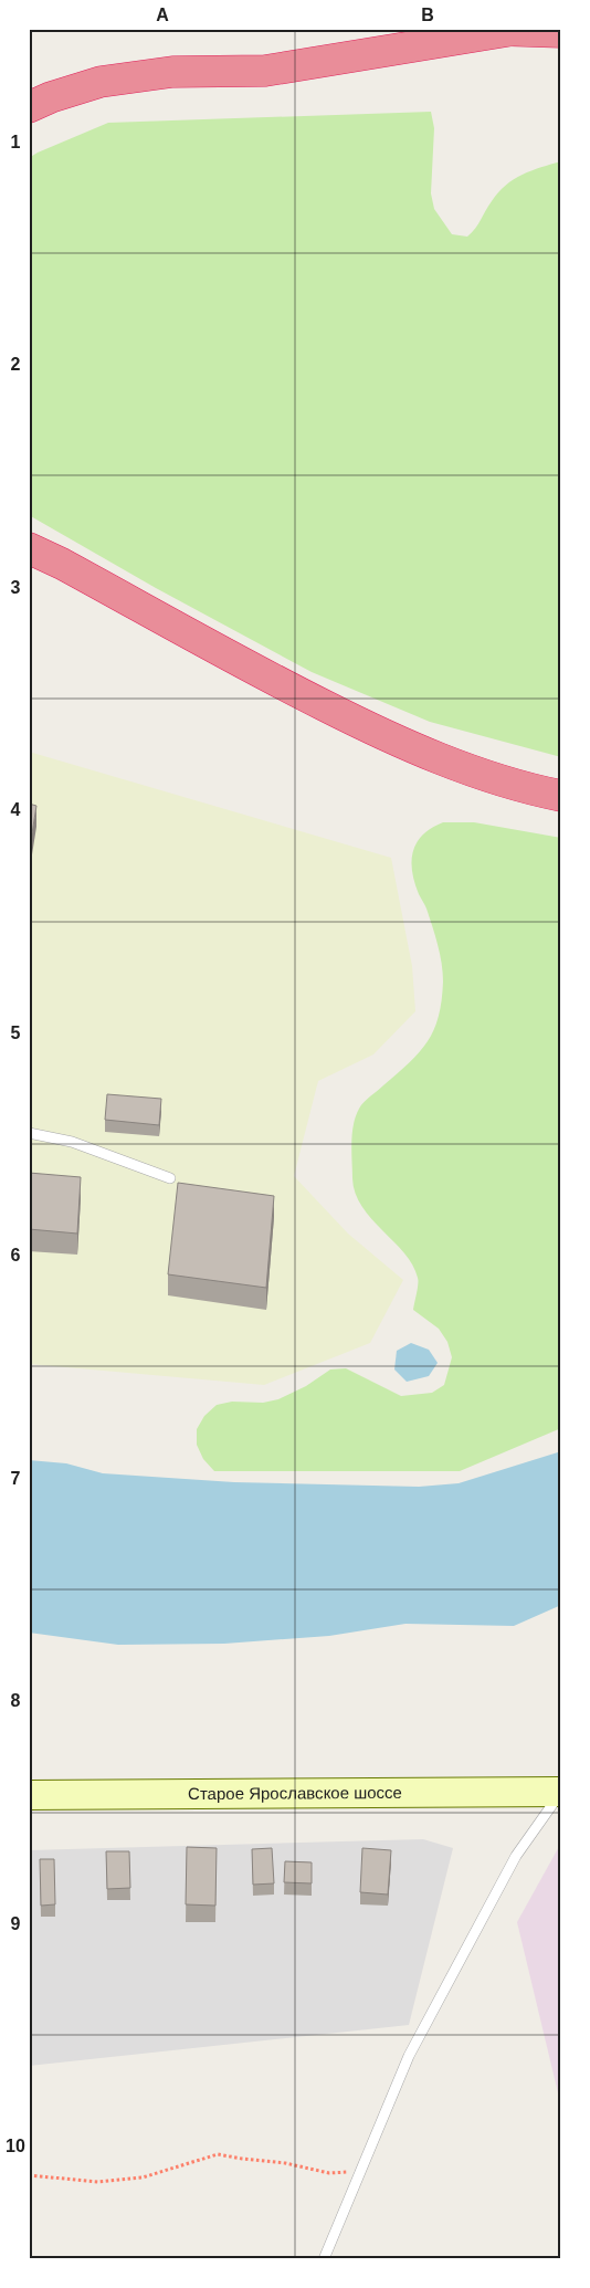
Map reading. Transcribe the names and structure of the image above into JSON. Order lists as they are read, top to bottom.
{
  "streets": {
    "main road": ["Старое Ярославское шоссе"]
  },
  "grid": {
    "columns": ["A", "B"],
    "rows": [
      "1",
      "2",
      "3",
      "4",
      "5",
      "6",
      "7",
      "8",
      "9",
      "10"
    ]
  }
}
